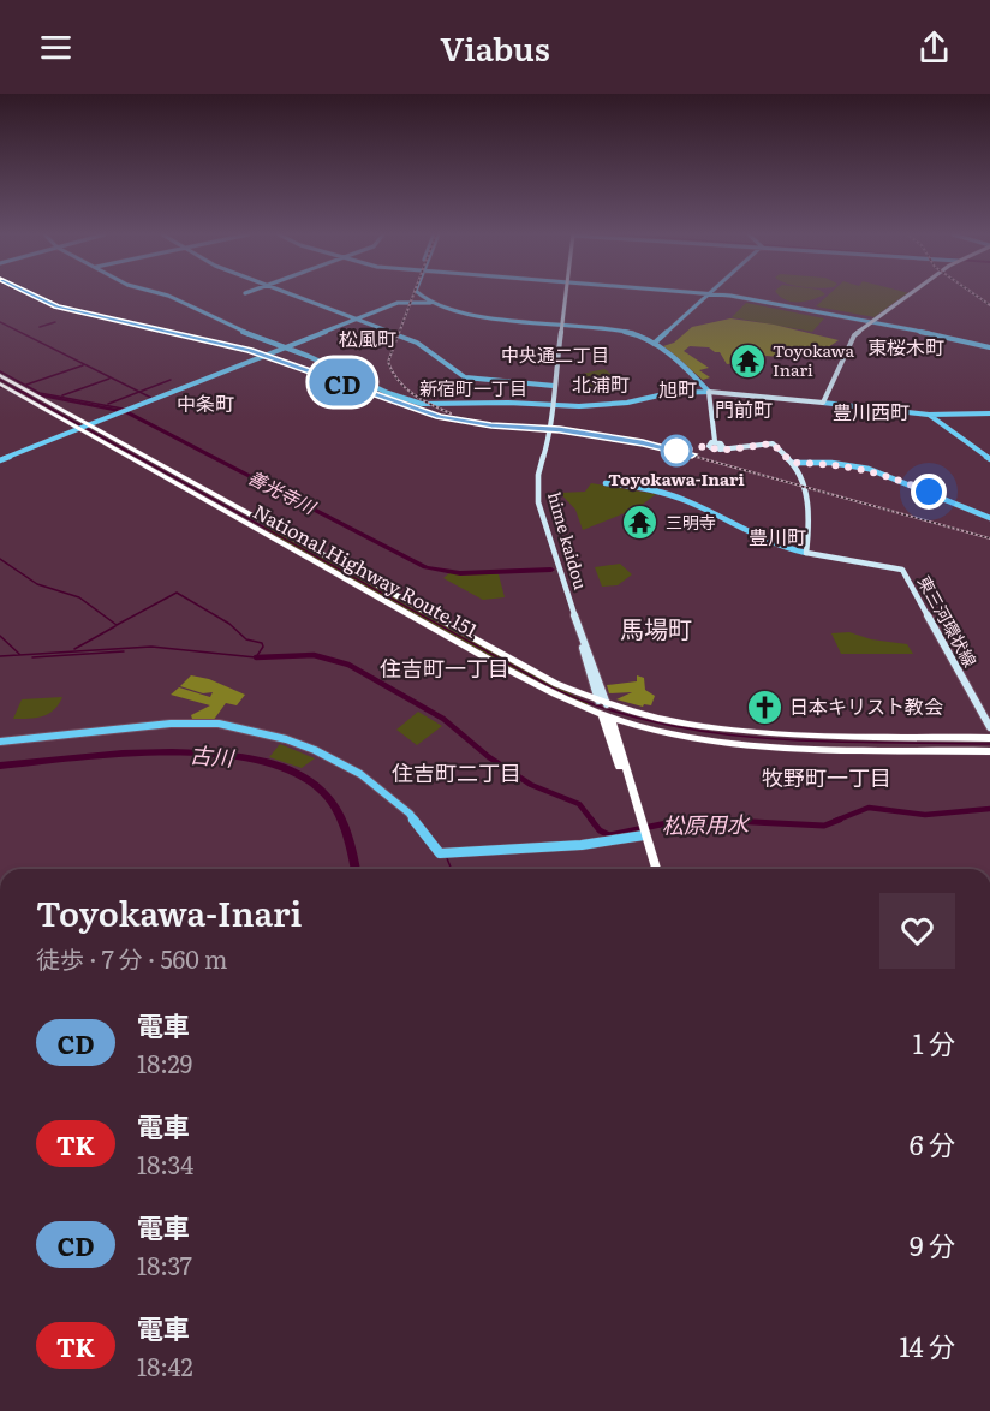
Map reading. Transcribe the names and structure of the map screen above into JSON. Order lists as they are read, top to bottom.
{
  "streets": {
    "highway": ["National Highway Route 151"],
    "main road": ["hime kaidou", "東三河環状線"]
  },
  "crossings": [
    ["hime kaidou", "National Highway Route 151"]
  ],
  "districts": [
    "松風町",
    "東桜木町",
    "中央通二丁目",
    "北浦町",
    "新宿町一丁目",
    "旭町",
    "中条町",
    "門前町",
    "豊川西町",
    "豊川町",
    "馬場町",
    "住吉町一丁目",
    "住吉町二丁目",
    "牧野町一丁目"
  ],
  "water": ["善光寺川", "古川", "松原用水"],
  "places": {
    "temple": ["Toyokawa Inari", "三明寺"],
    "other": ["Toyokawa-Inari"],
    "church": ["日本キリスト教会"]
  },
  "page": {
    "header": "Viabus",
    "on_map": "CD",
    "heading": ["Toyokawa-Inari", "徒歩 · 7 分 · 560 m"],
    "list": [
      {
        "mark": "CD",
        "name": "電車",
        "note": "18:29",
        "value": "1 分"
      },
      {
        "mark": "TK",
        "name": "電車",
        "note": "18:34",
        "value": "6 分"
      },
      {
        "mark": "CD",
        "name": "電車",
        "note": "18:37",
        "value": "9 分"
      },
      {
        "mark": "TK",
        "name": "電車",
        "note": "18:42",
        "value": "14 分"
      }
    ]
  }
}
